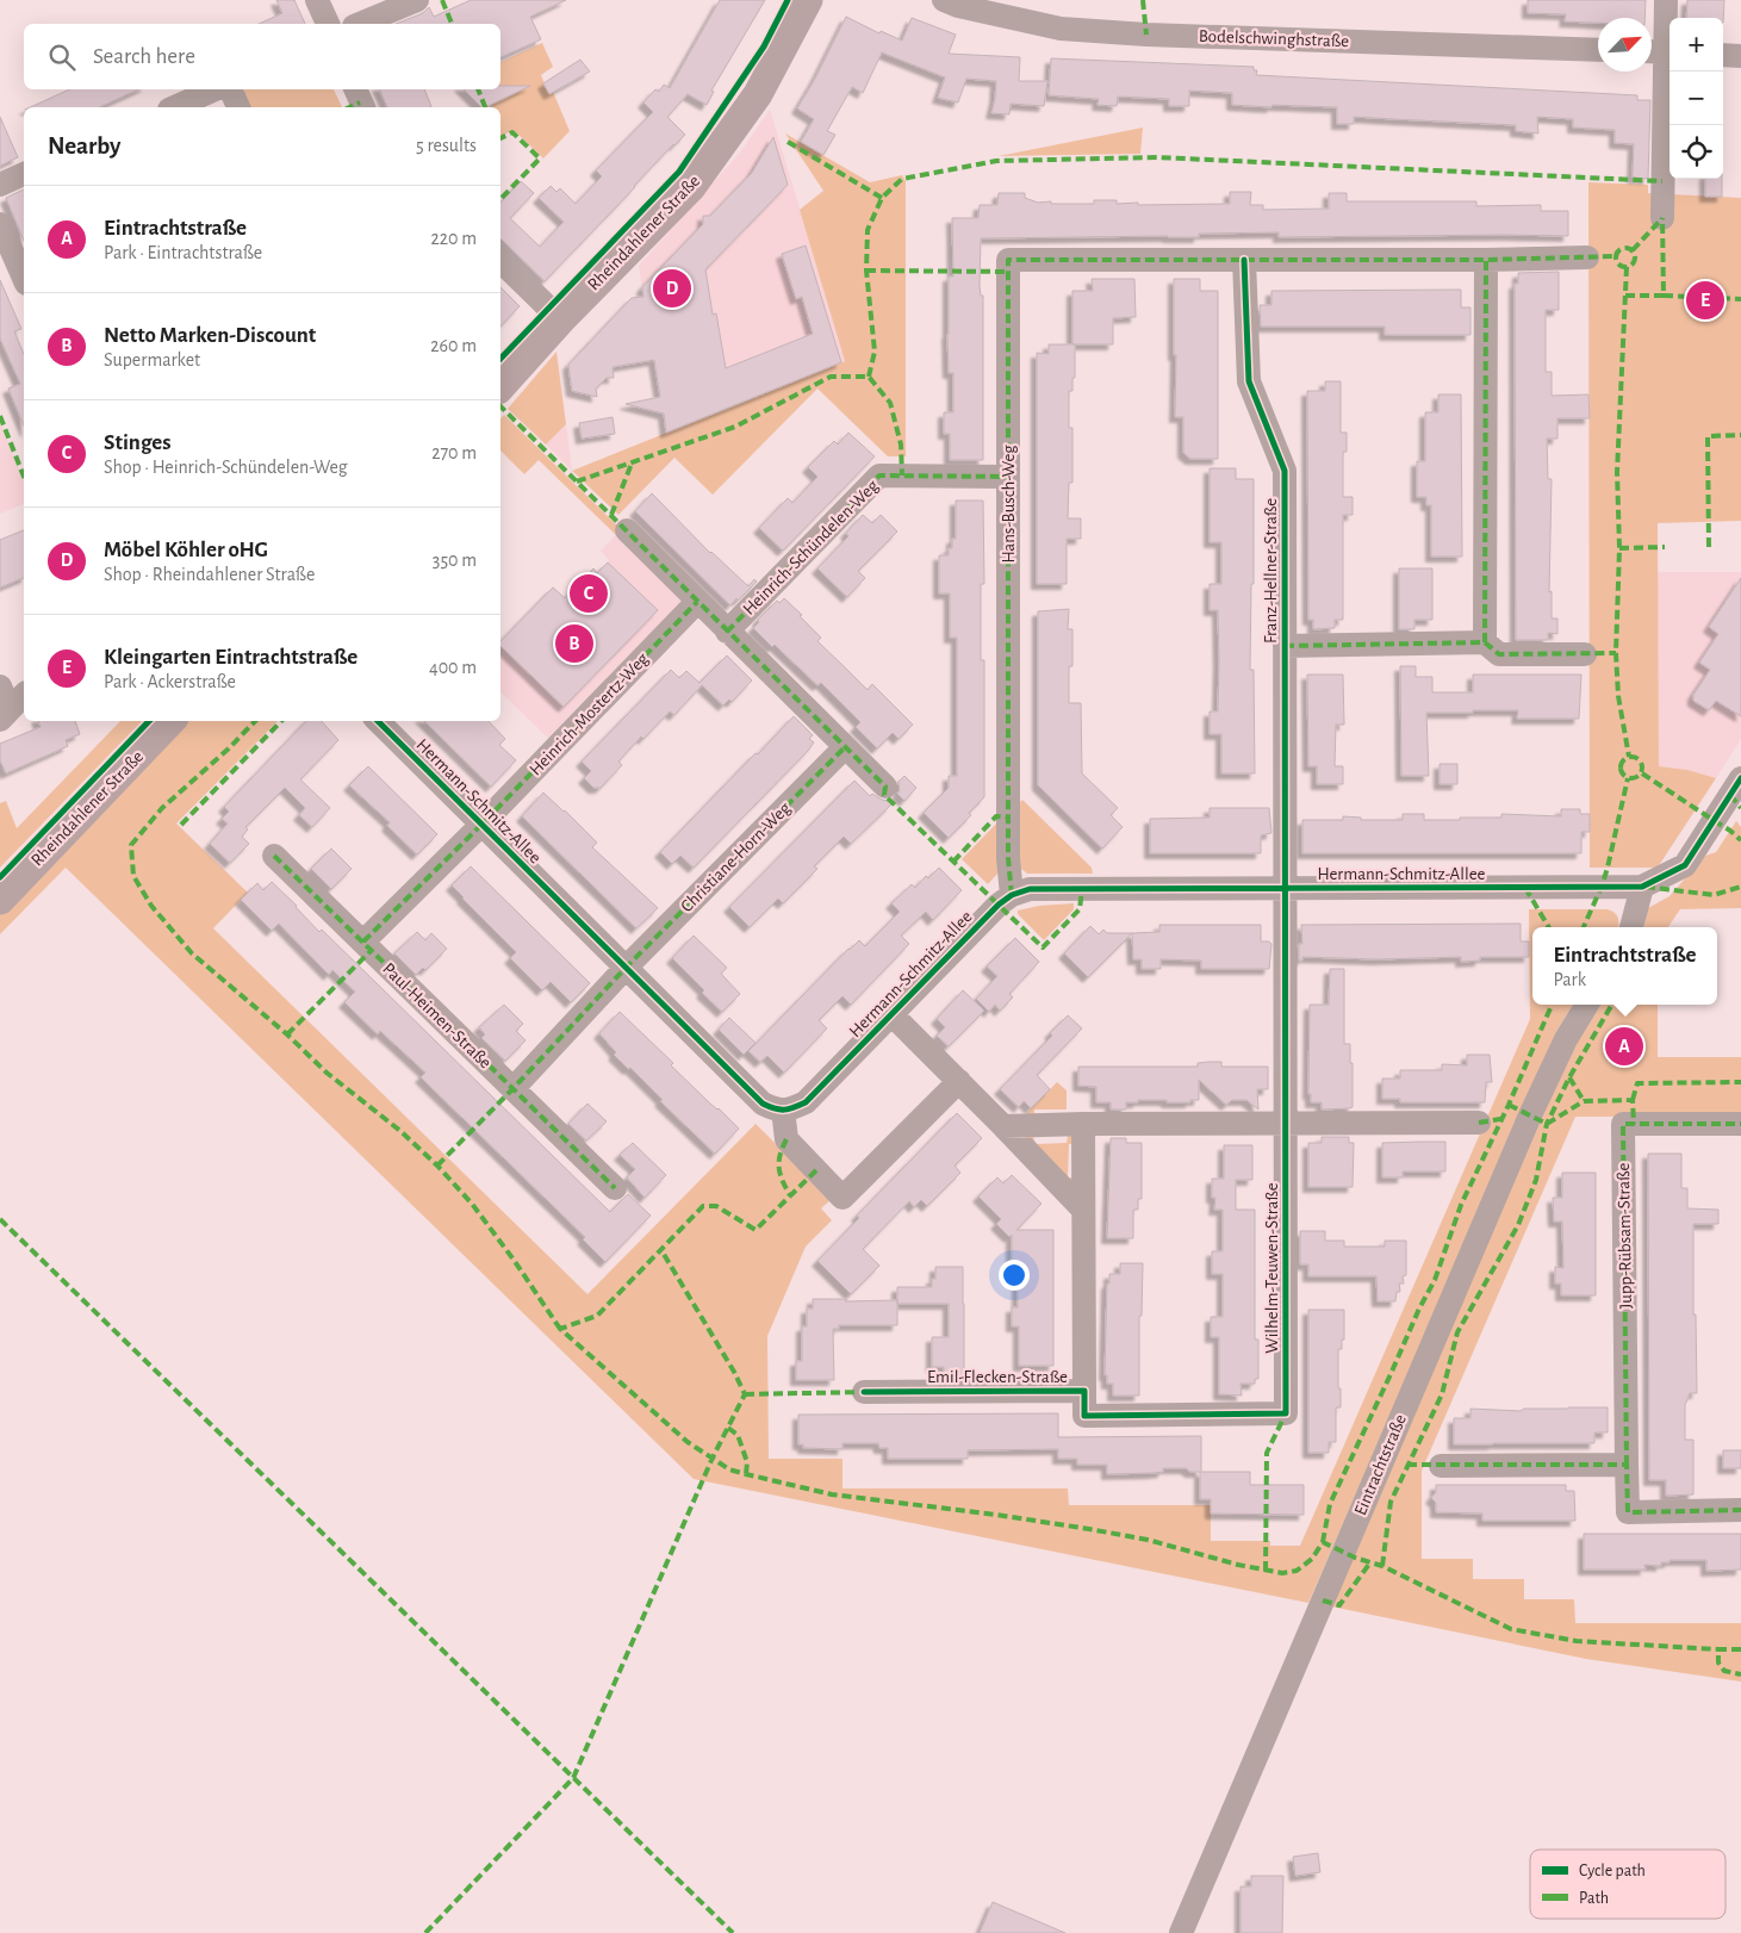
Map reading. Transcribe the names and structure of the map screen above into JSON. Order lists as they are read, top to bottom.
{
  "streets": {
    "main road": ["Rheindahlener Straße"],
    "street": [
      "Bodelschwinghstraße",
      "Hans-Busch-Weg",
      "Heinrich-Schündelen-Weg",
      "Franz-Hellner-Straße",
      "Heinrich-Mostertz-Weg",
      "Hermann-Schmitz-Allee",
      "Christiane-Horn-Weg",
      "Paul-Heimen-Straße",
      "Jupp-Rübsam-Straße",
      "Wilhelm-Teuwen-Straße",
      "Emil-Flecken-Straße",
      "Eintrachtstraße"
    ]
  },
  "crossings": [
    ["Hans-Busch-Weg", "Heinrich-Schündelen-Weg"],
    ["Hans-Busch-Weg", "Franz-Hellner-Straße"],
    ["Hans-Busch-Weg", "Hermann-Schmitz-Allee"],
    ["Franz-Hellner-Straße", "Hermann-Schmitz-Allee"],
    ["Franz-Hellner-Straße", "Wilhelm-Teuwen-Straße"],
    ["Heinrich-Mostertz-Weg", "Hermann-Schmitz-Allee"],
    ["Hermann-Schmitz-Allee", "Christiane-Horn-Weg"],
    ["Hermann-Schmitz-Allee", "Wilhelm-Teuwen-Straße"],
    ["Wilhelm-Teuwen-Straße", "Emil-Flecken-Straße"]
  ],
  "legend": ["Cycle path", "Path"],
  "north": "top right",
  "page": {
    "map_buttons": ["+", "−"],
    "search": "Search here",
    "heading": ["Nearby", "5 results"],
    "list": [
      {
        "mark": "A",
        "name": "Eintrachtstraße",
        "note": "Park · Eintrachtstraße",
        "value": "220 m"
      },
      {
        "mark": "B",
        "name": "Netto Marken-Discount",
        "note": "Supermarket",
        "value": "260 m"
      },
      {
        "mark": "C",
        "name": "Stinges",
        "note": "Shop · Heinrich-Schündelen-Weg",
        "value": "270 m"
      },
      {
        "mark": "D",
        "name": "Möbel Köhler oHG",
        "note": "Shop · Rheindahlener Straße",
        "value": "350 m"
      },
      {
        "mark": "E",
        "name": "Kleingarten Eintrachtstraße",
        "note": "Park · Ackerstraße",
        "value": "400 m"
      }
    ],
    "pins": [
      "D",
      "E",
      "C",
      "B",
      "A"
    ],
    "popup": ["Eintrachtstraße", "Park"]
  }
}
